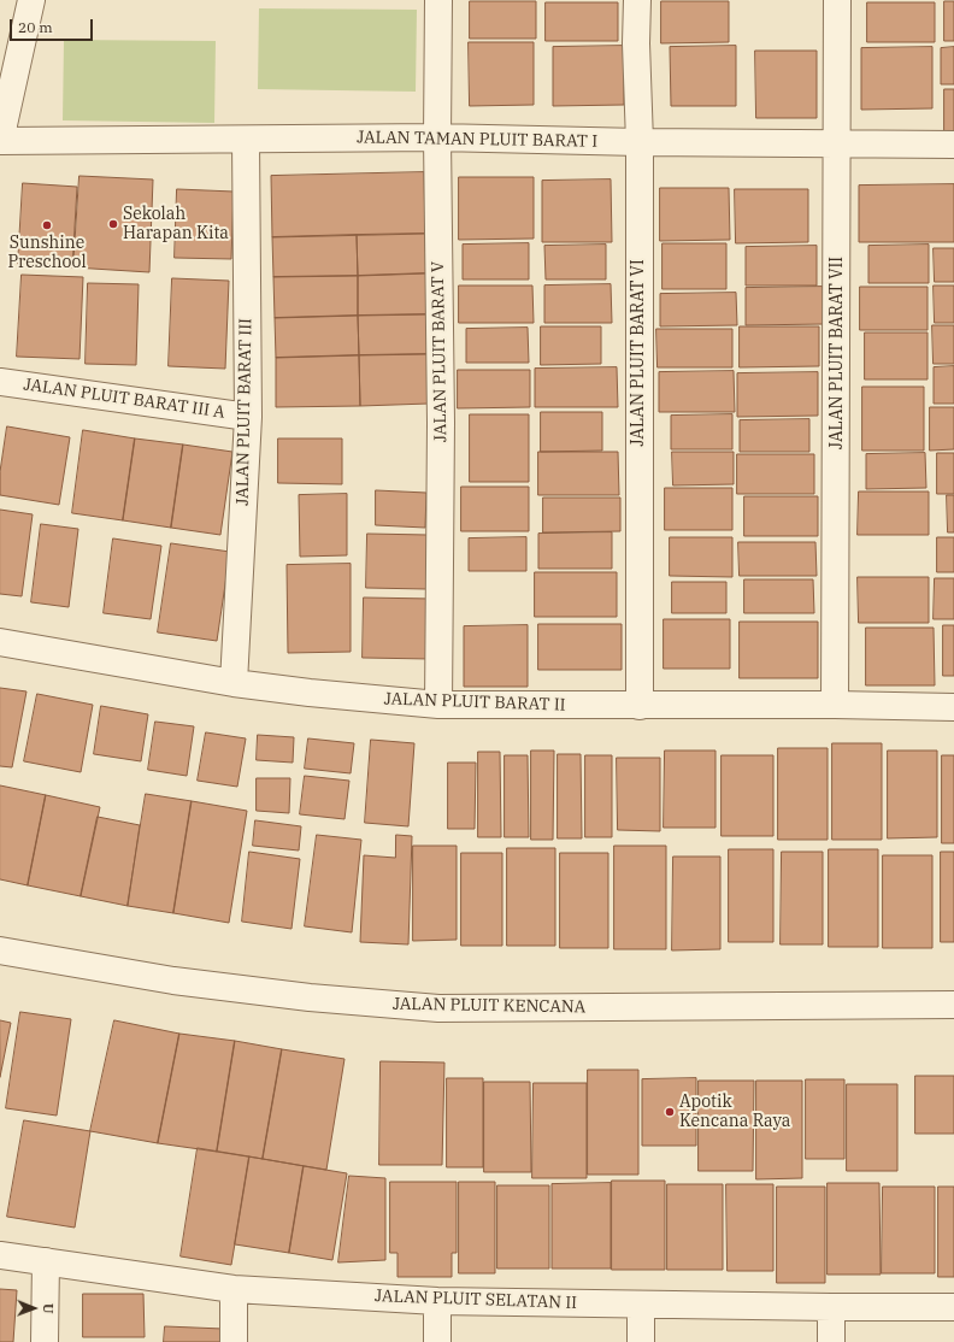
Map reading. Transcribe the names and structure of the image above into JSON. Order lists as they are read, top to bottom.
{
  "streets": {
    "street": [
      "JALAN TAMAN PLUIT BARAT I",
      "JALAN PLUIT BARAT V",
      "JALAN PLUIT BARAT VI",
      "JALAN PLUIT BARAT VII",
      "JALAN PLUIT BARAT III A",
      "JALAN PLUIT BARAT III",
      "JALAN PLUIT BARAT II",
      "JALAN PLUIT KENCANA",
      "JALAN PLUIT SELATAN II"
    ]
  },
  "crossings": [
    ["JALAN TAMAN PLUIT BARAT I", "JALAN PLUIT BARAT V"],
    ["JALAN TAMAN PLUIT BARAT I", "JALAN PLUIT BARAT VI"],
    ["JALAN TAMAN PLUIT BARAT I", "JALAN PLUIT BARAT VII"],
    ["JALAN TAMAN PLUIT BARAT I", "JALAN PLUIT BARAT III"],
    ["JALAN PLUIT BARAT V", "JALAN PLUIT BARAT II"],
    ["JALAN PLUIT BARAT VI", "JALAN PLUIT BARAT II"],
    ["JALAN PLUIT BARAT VII", "JALAN PLUIT BARAT II"],
    ["JALAN PLUIT BARAT III A", "JALAN PLUIT BARAT III"],
    ["JALAN PLUIT BARAT III", "JALAN PLUIT BARAT II"]
  ],
  "places": ["Sekolah Harapan Kita", "Sunshine Preschool", "Apotik Kencana Raya"],
  "scale_bar": "20 m",
  "north": "right"
}
